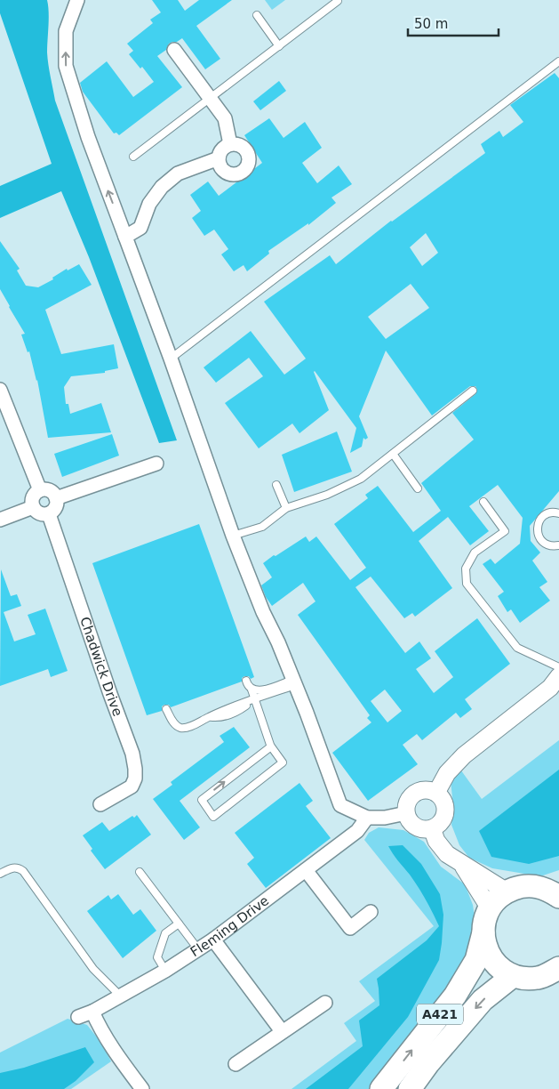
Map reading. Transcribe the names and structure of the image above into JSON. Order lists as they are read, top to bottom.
{
  "streets": {
    "highway": ["A421"],
    "street": ["Chadwick Drive", "Fleming Drive"]
  },
  "scale_bar": "50 m"
}
